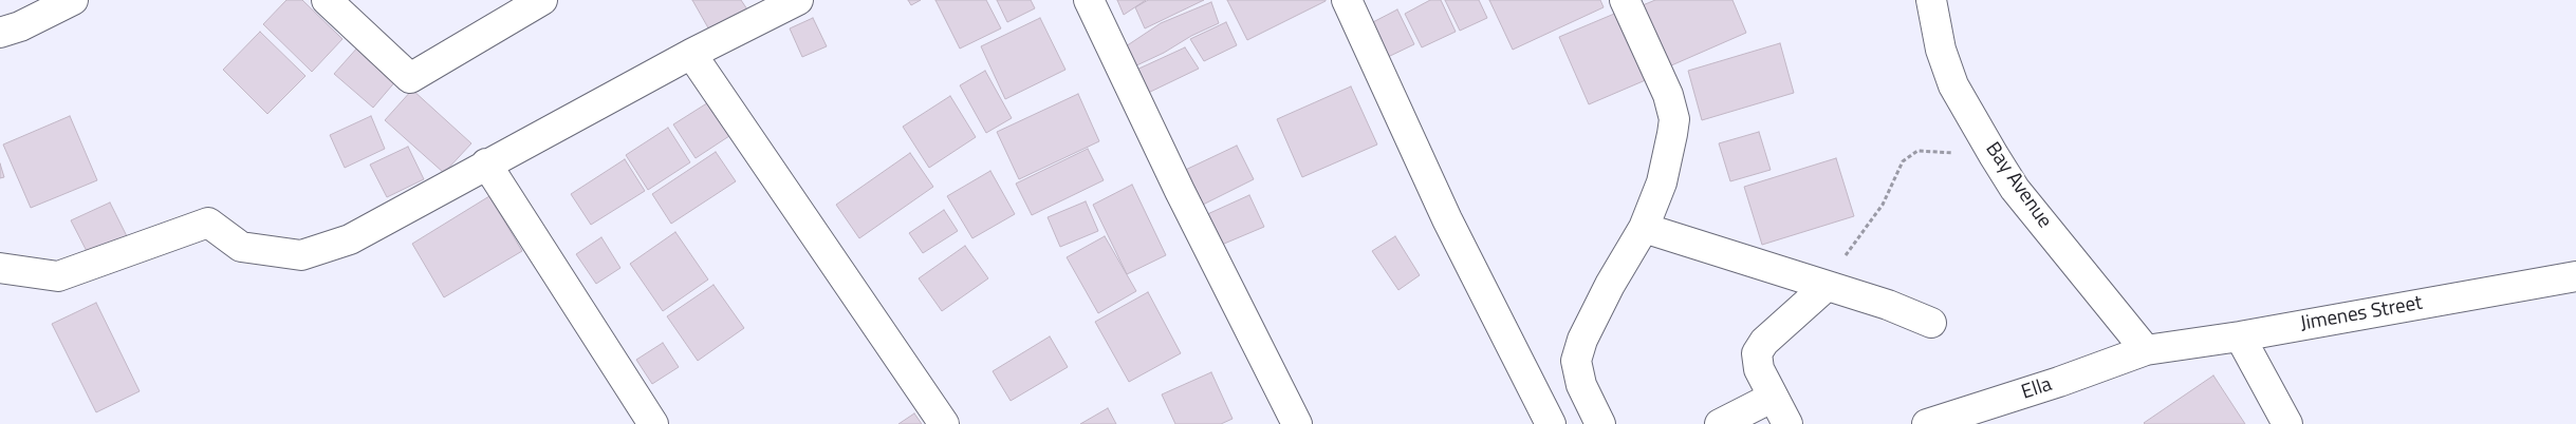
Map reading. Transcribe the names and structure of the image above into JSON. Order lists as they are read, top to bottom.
{
  "streets": {
    "street": ["Bay Avenue", "Jimenes Street", "Ella"]
  },
  "crossings": [
    ["Bay Avenue", "Jimenes Street"],
    ["Bay Avenue", "Ella"],
    ["Jimenes Street", "Ella"]
  ]
}
